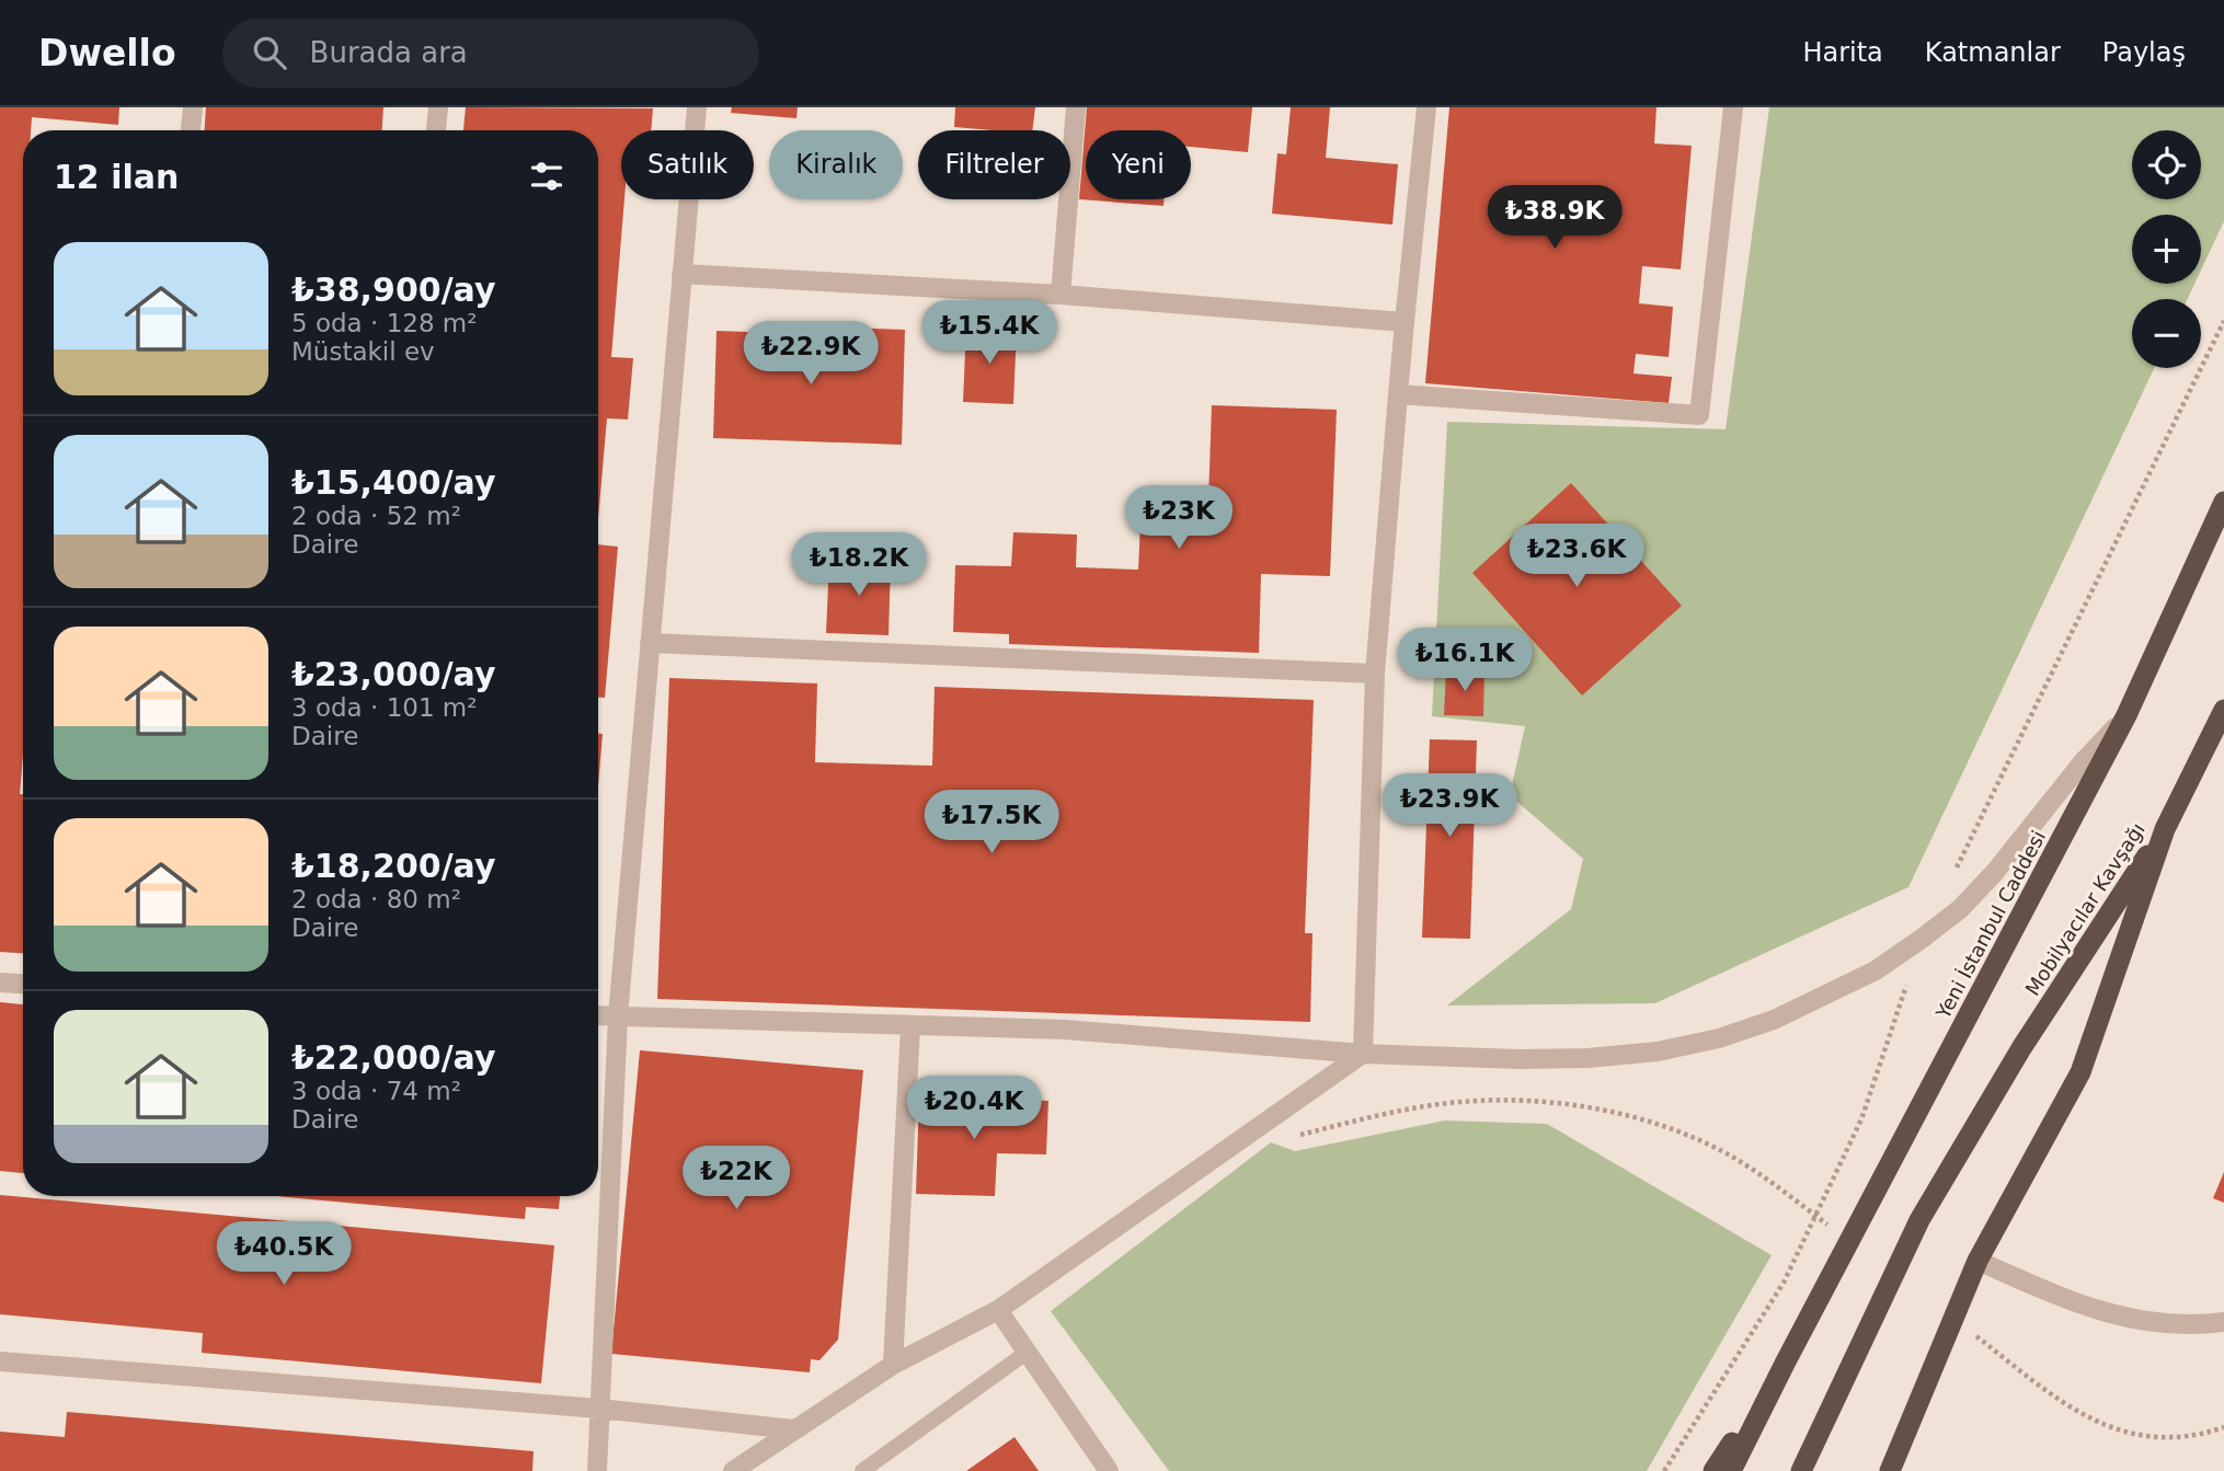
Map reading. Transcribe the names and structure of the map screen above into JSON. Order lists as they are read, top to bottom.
{
  "streets": {
    "highway": ["Mobilyacılar Kavşağı", "Yeni İstanbul Caddesi"]
  },
  "page": {
    "header": "Dwello",
    "search": "Burada ara",
    "nav": ["Harita", "Katmanlar", "Paylaş"],
    "map_buttons": ["+", "−"],
    "chip": [
      "Satılık",
      "Kiralık",
      "Filtreler",
      "Yeni"
    ],
    "heading": "12 ilan",
    "price": [
      "₺38.9K",
      "₺15.4K",
      "₺22.9K",
      "₺23K",
      "₺23.6K",
      "₺18.2K",
      "₺16.1K",
      "₺23.9K",
      "₺17.5K",
      "₺20.4K",
      "₺22K",
      "₺40.5K"
    ],
    "list": [
      {
        "name": "₺38,900/ay",
        "note": "5 oda · 128 m² · Müstakil ev"
      },
      {
        "name": "₺15,400/ay",
        "note": "2 oda · 52 m² · Daire"
      },
      {
        "name": "₺23,000/ay",
        "note": "3 oda · 101 m² · Daire"
      },
      {
        "name": "₺18,200/ay",
        "note": "2 oda · 80 m² · Daire"
      },
      {
        "name": "₺22,000/ay",
        "note": "3 oda · 74 m² · Daire"
      }
    ]
  }
}
